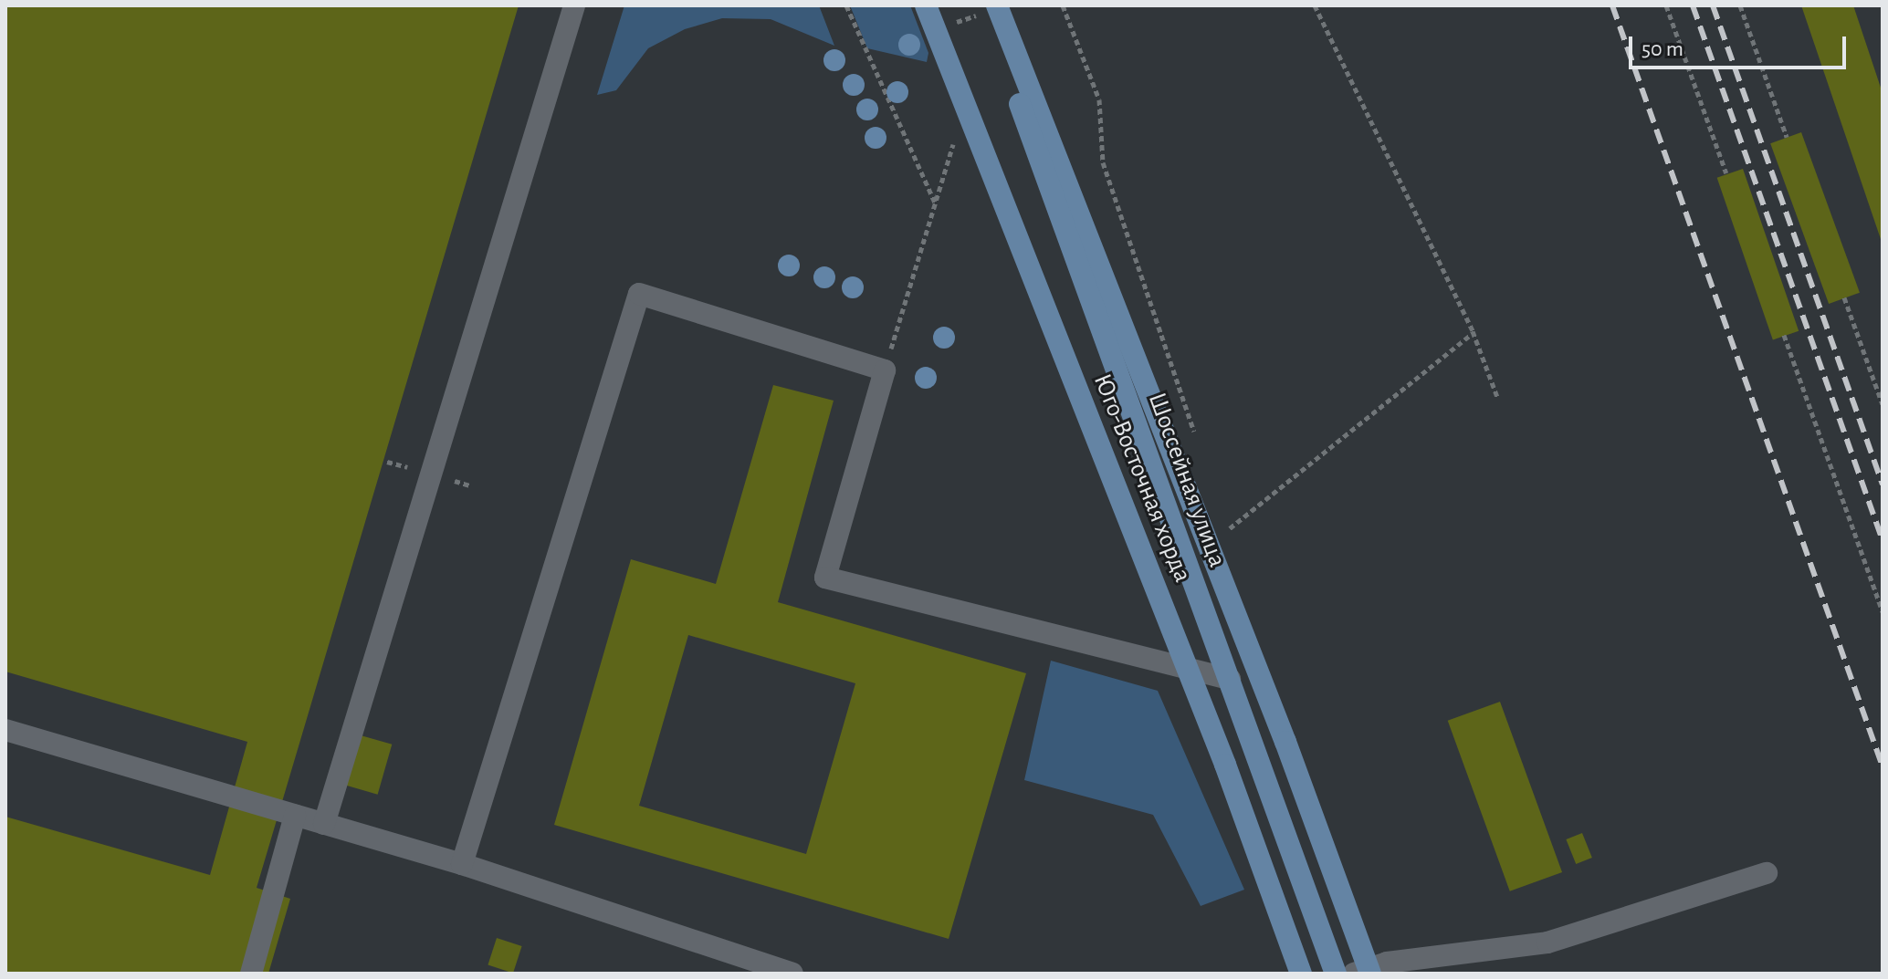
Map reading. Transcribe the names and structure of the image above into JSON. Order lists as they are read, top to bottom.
{
  "streets": {
    "main road": ["Юго-Восточная хорда", "Шоссейная улица"]
  },
  "crossings": [
    ["Юго-Восточная хорда", "Шоссейная улица"]
  ],
  "scale_bar": "50 m"
}
